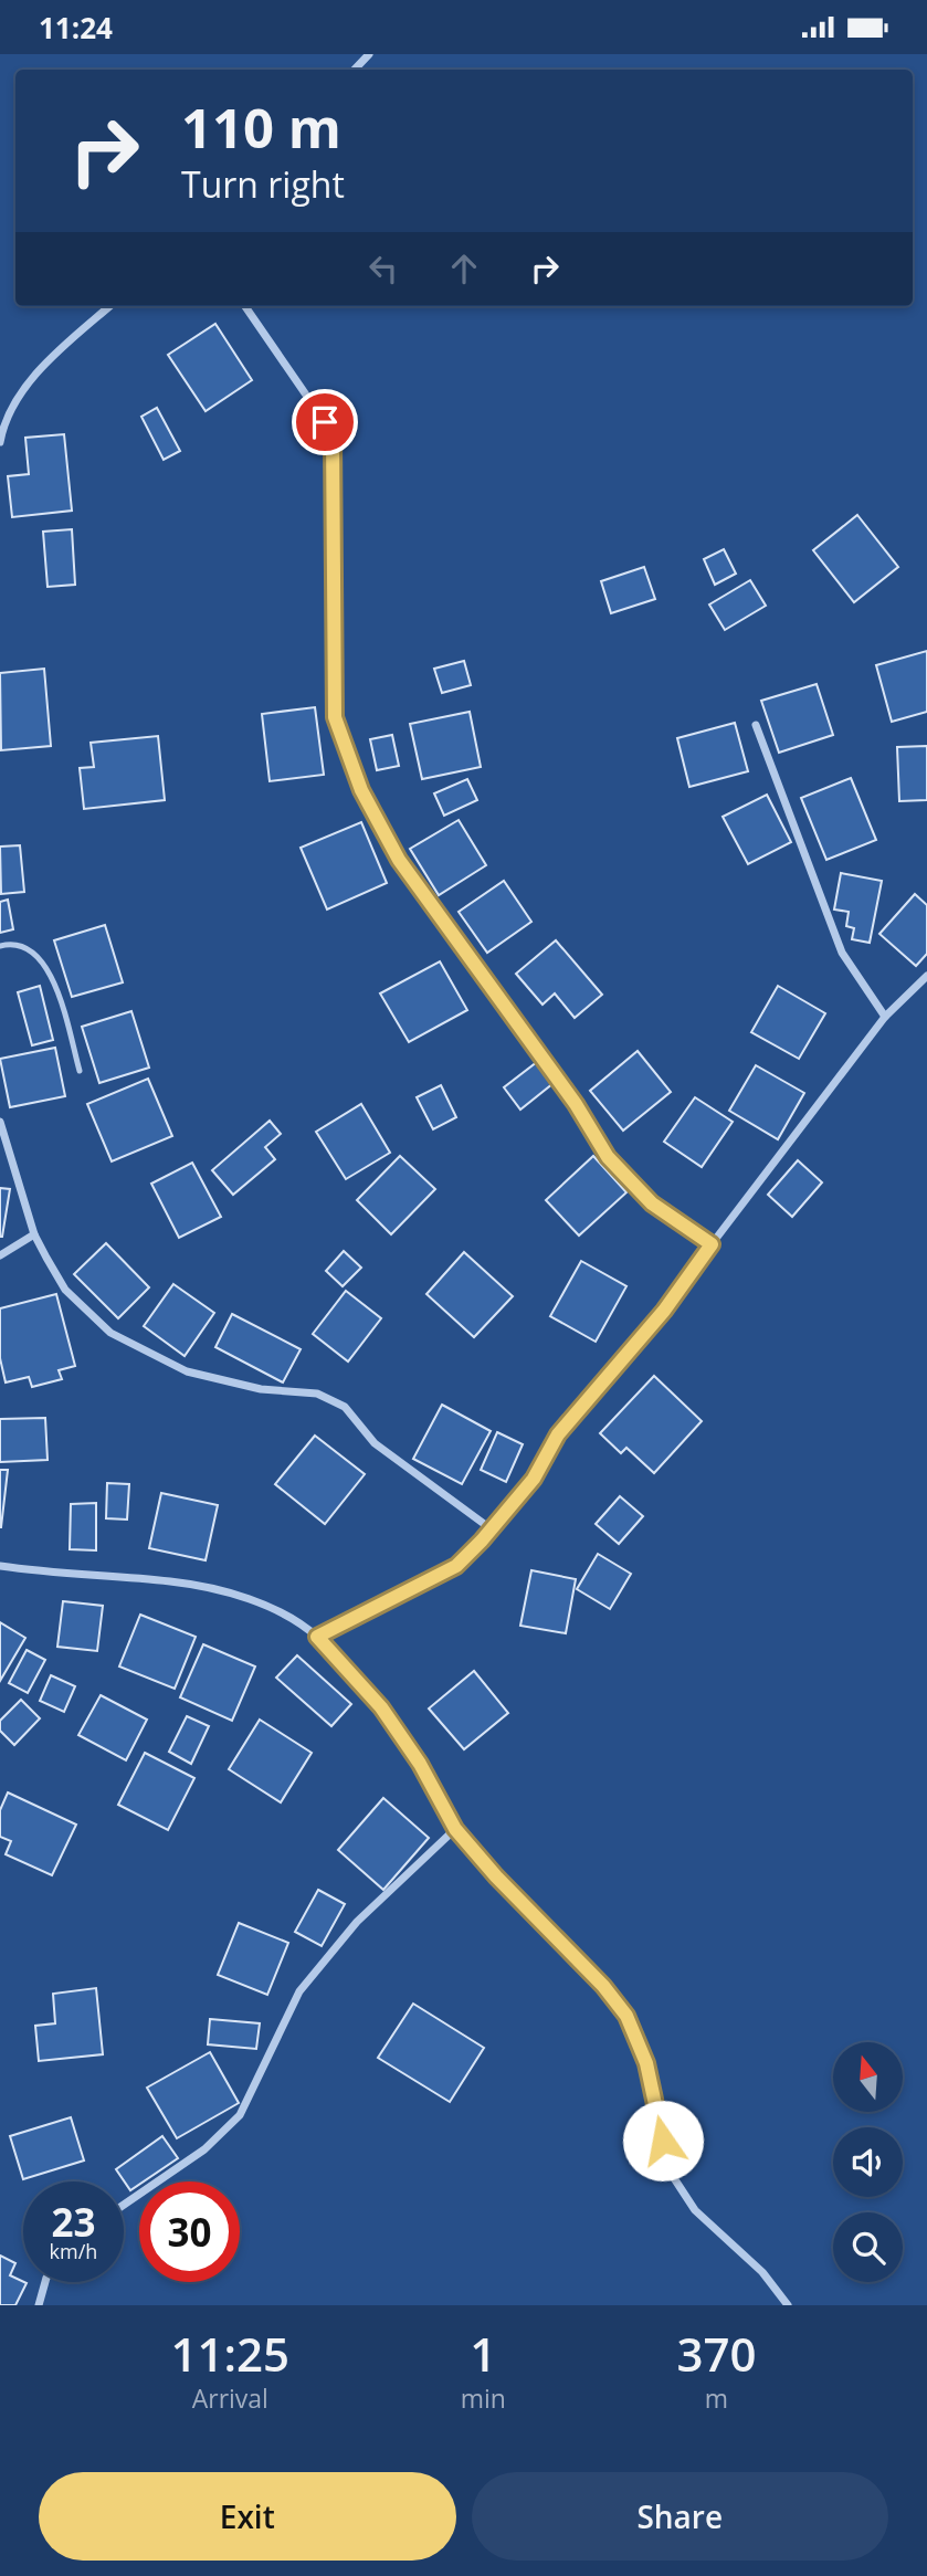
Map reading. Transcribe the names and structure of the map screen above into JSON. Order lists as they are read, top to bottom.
{
  "north": "top",
  "page": {
    "status": "11:24",
    "turn": ["110 m", "Turn right"],
    "speed": "23 km/h",
    "limit": "30",
    "eta": [
      "11:25",
      "Arrival",
      "1",
      "min",
      "370",
      "m"
    ],
    "buttons": ["Exit", "Share"]
  }
}
